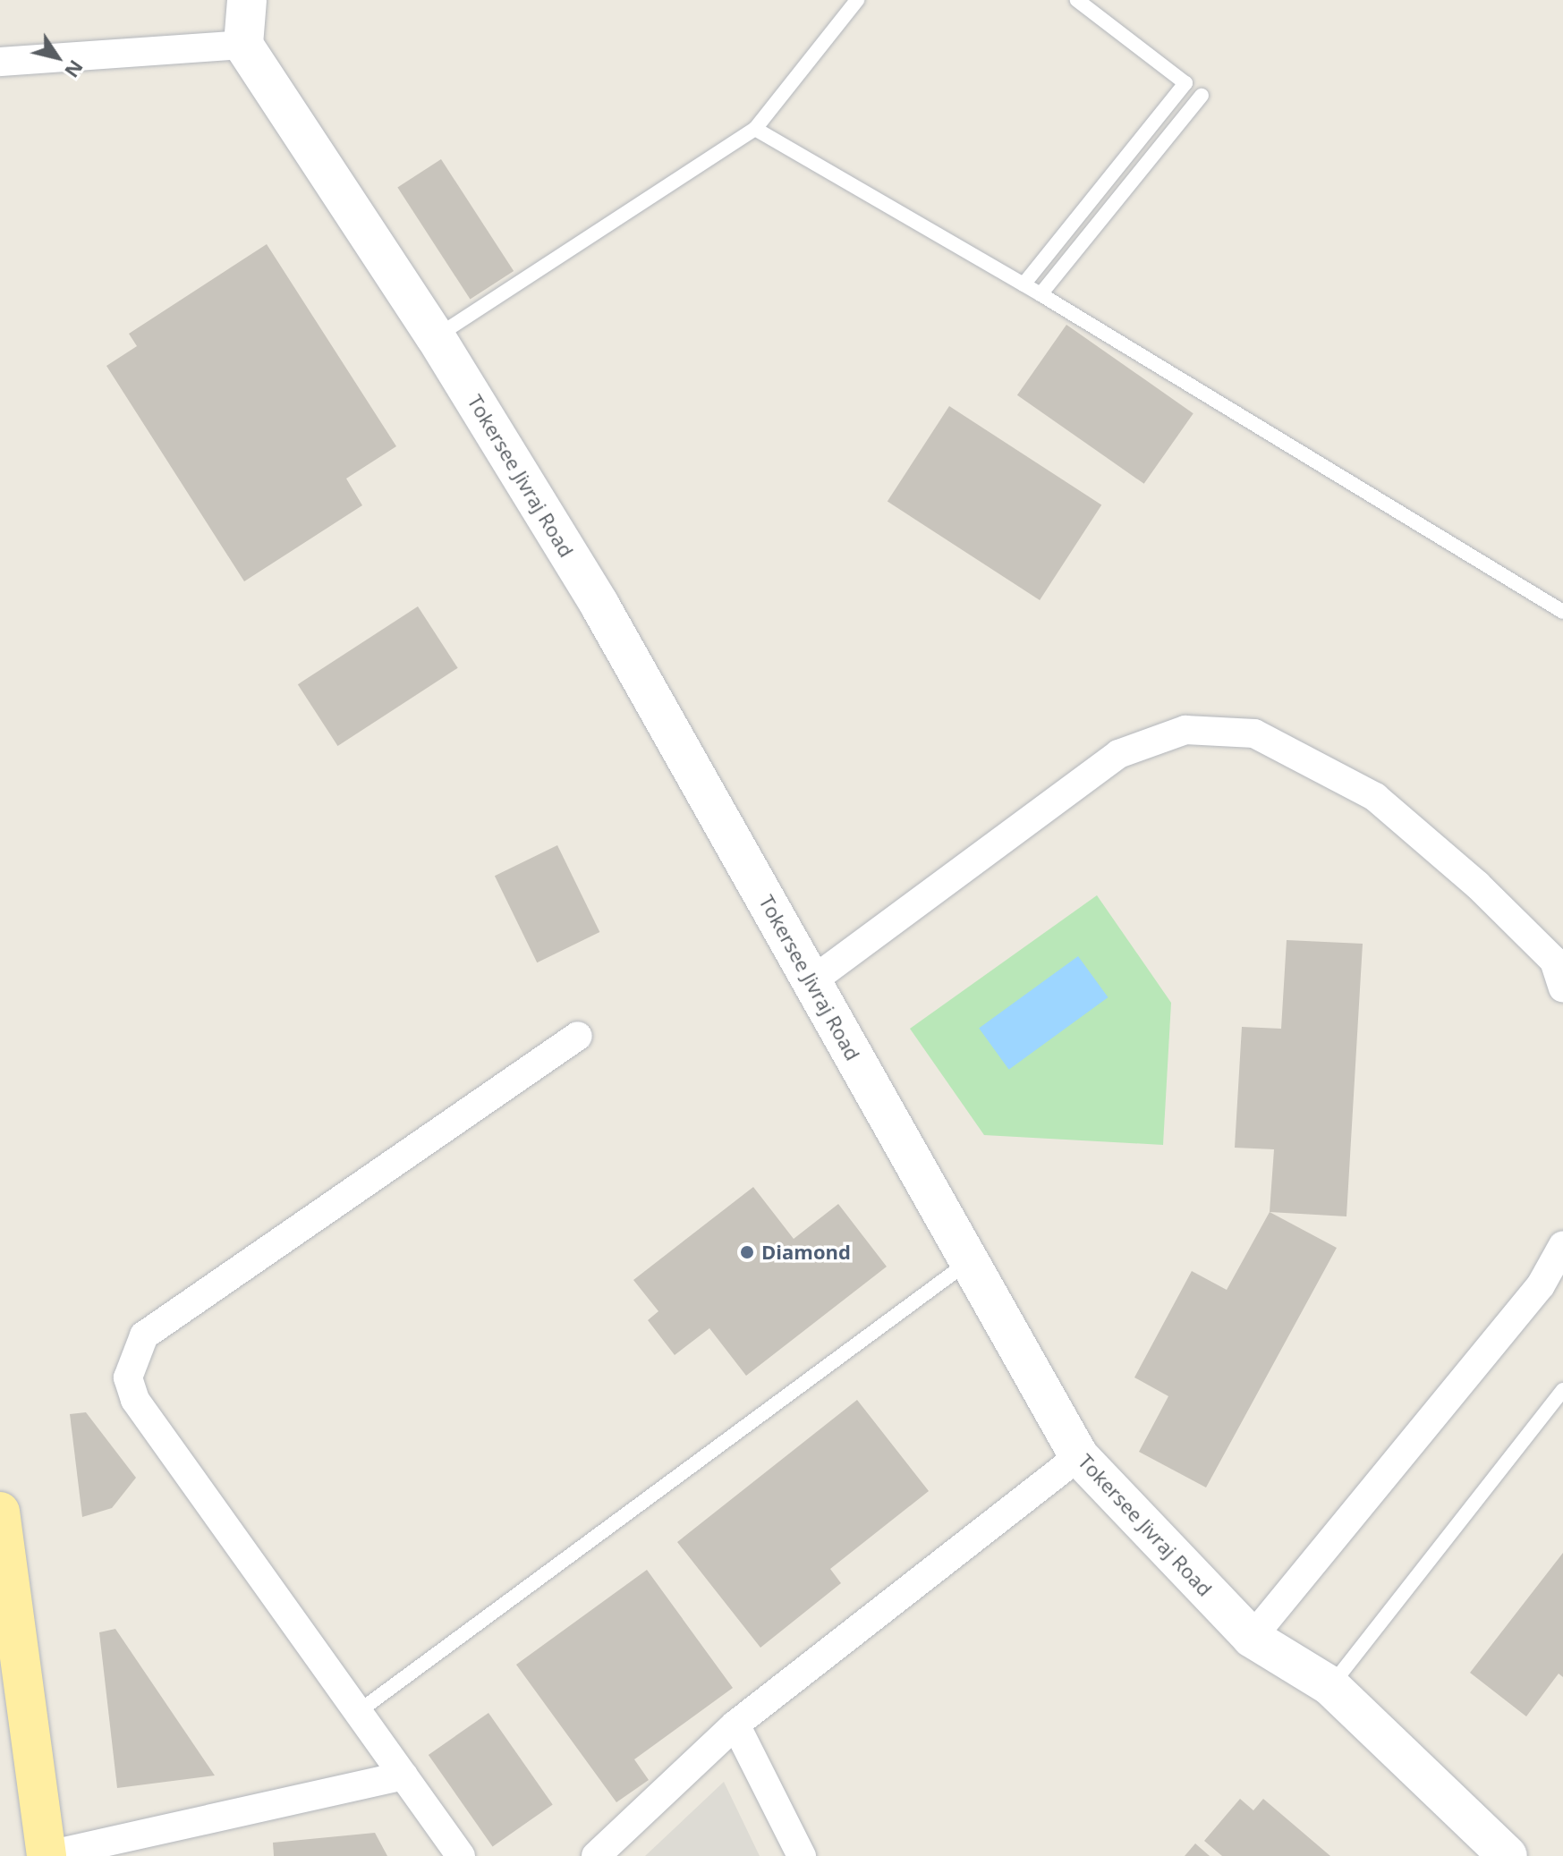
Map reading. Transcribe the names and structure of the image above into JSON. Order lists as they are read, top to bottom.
{
  "streets": {
    "street": ["Tokersee Jivraj Road"]
  },
  "places": ["Diamond"],
  "north": "bottom right"
}
